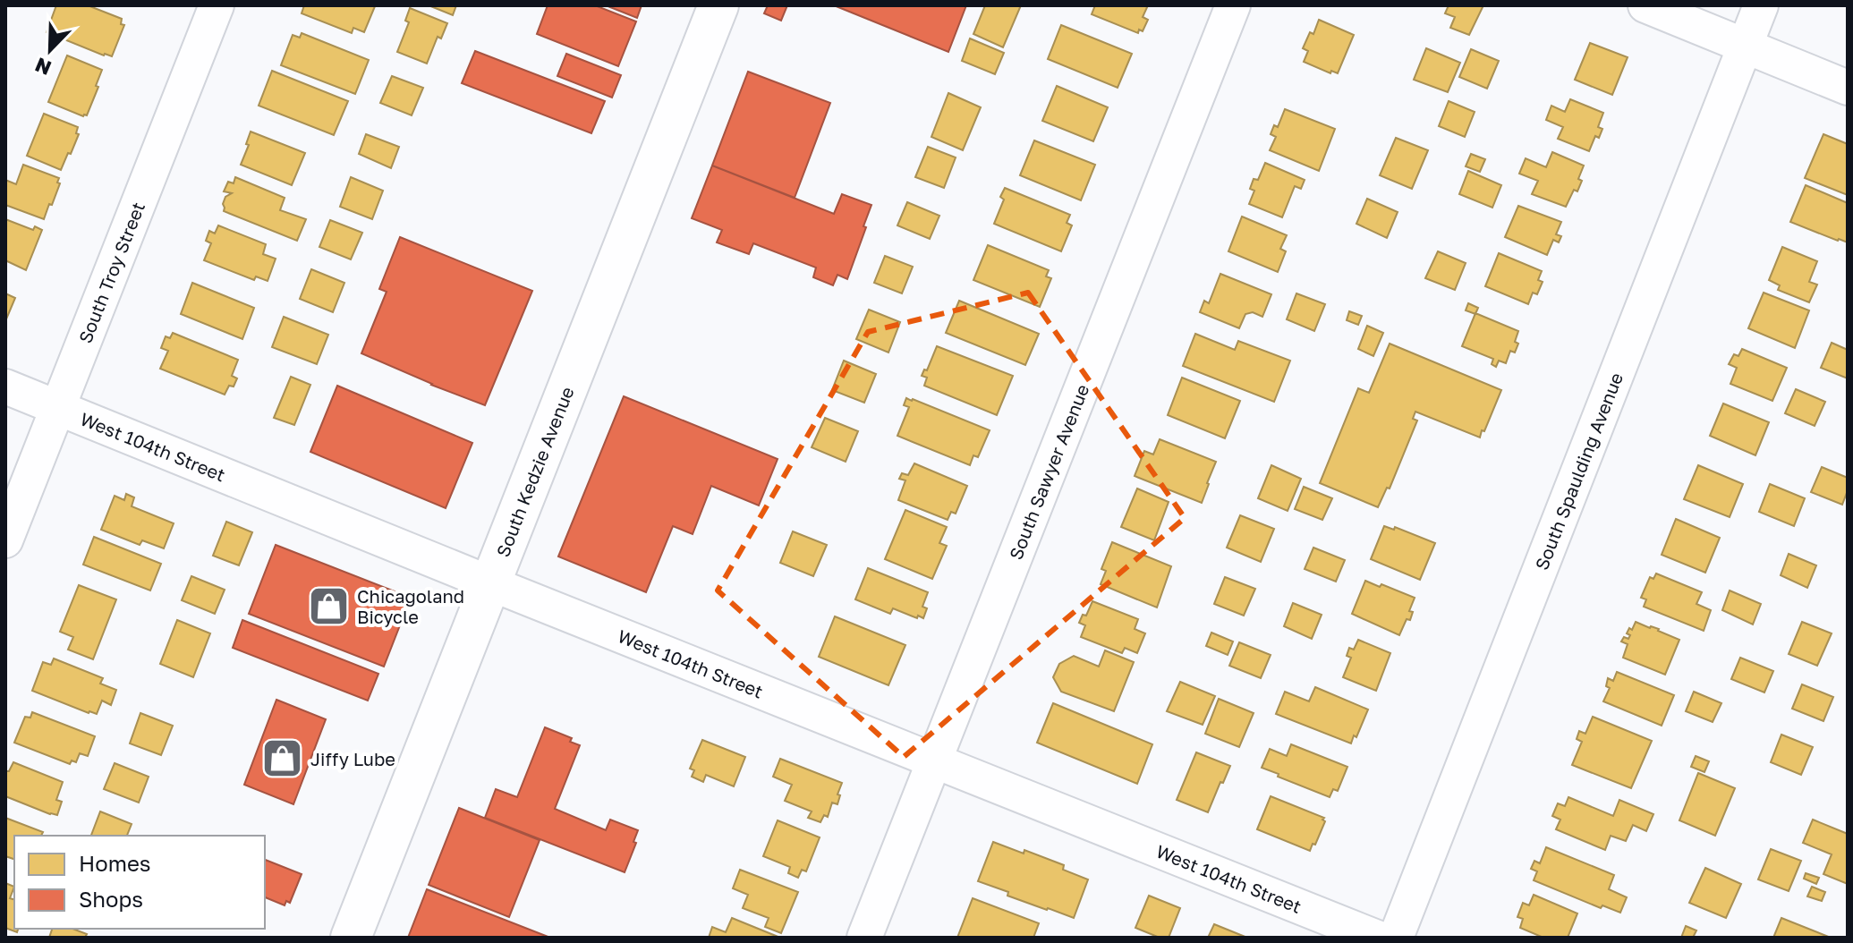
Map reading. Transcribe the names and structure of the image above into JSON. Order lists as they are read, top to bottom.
{
  "streets": {
    "main road": ["South Kedzie Avenue"],
    "street": [
      "South Troy Street",
      "West 104th Street",
      "South Sawyer Avenue",
      "South Spaulding Avenue"
    ]
  },
  "crossings": [
    ["South Troy Street", "West 104th Street"],
    ["West 104th Street", "South Kedzie Avenue"],
    ["West 104th Street", "South Sawyer Avenue"]
  ],
  "places": {
    "shop": ["Chicagoland Bicycle", "Jiffy Lube"]
  },
  "legend": ["Homes", "Shops"],
  "north": "bottom left"
}
